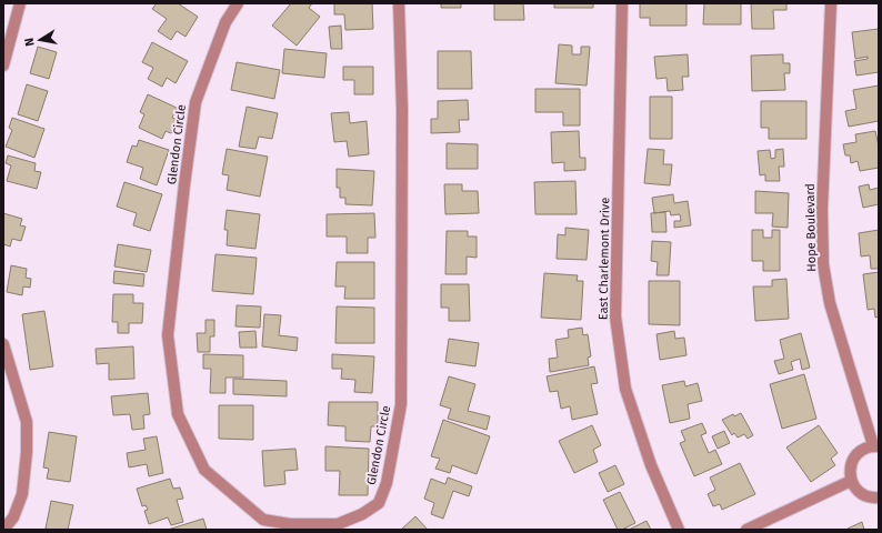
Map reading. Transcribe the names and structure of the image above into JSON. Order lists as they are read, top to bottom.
{
  "streets": {
    "street": ["Glendon Circle", "Hope Boulevard", "East Charlemont Drive"]
  },
  "north": "left"
}
